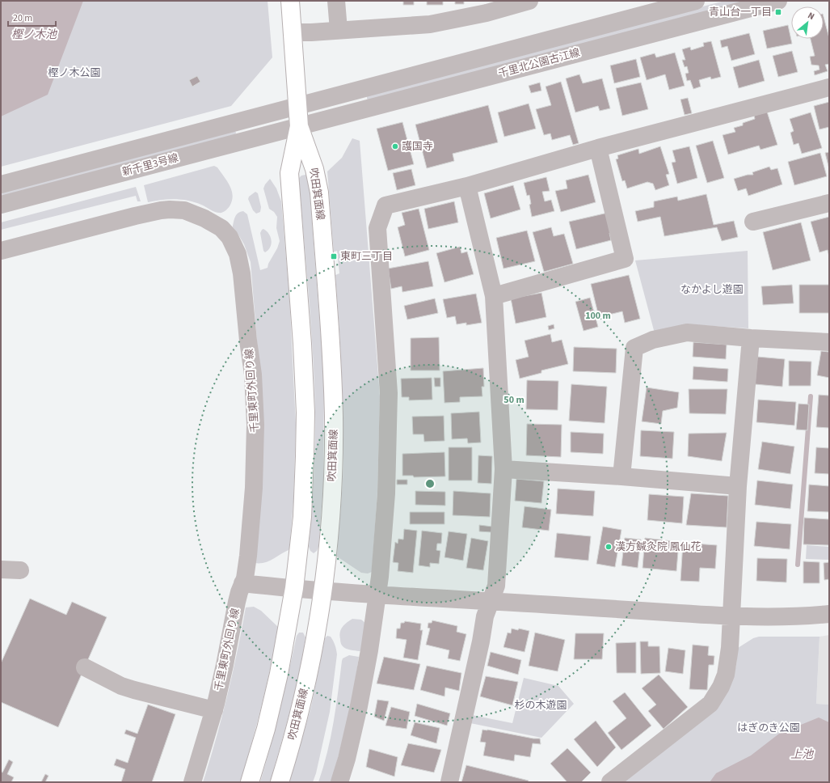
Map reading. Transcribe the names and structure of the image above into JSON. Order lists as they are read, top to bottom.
{
  "streets": {
    "main road": ["吹田箕面線"],
    "street": ["千里北公園古江線", "新千里3号線", "千里東町外回り線"]
  },
  "crossings": [
    ["千里北公園古江線", "新千里3号線"],
    ["千里北公園古江線", "吹田箕面線"],
    ["新千里3号線", "吹田箕面線"]
  ],
  "water": ["樫ノ木池", "上池"],
  "parks": [
    "樫ノ木公園",
    "なかよし遊園",
    "杉の木遊園",
    "はぎのき公園"
  ],
  "places": {
    "transit": ["青山台一丁目", "東町三丁目"],
    "other": ["護国寺", "漢方鍼灸院 鳳仙花"]
  },
  "scale_bar": "20 m",
  "north": "top right",
  "rings": ["100 m", "50 m"]
}
